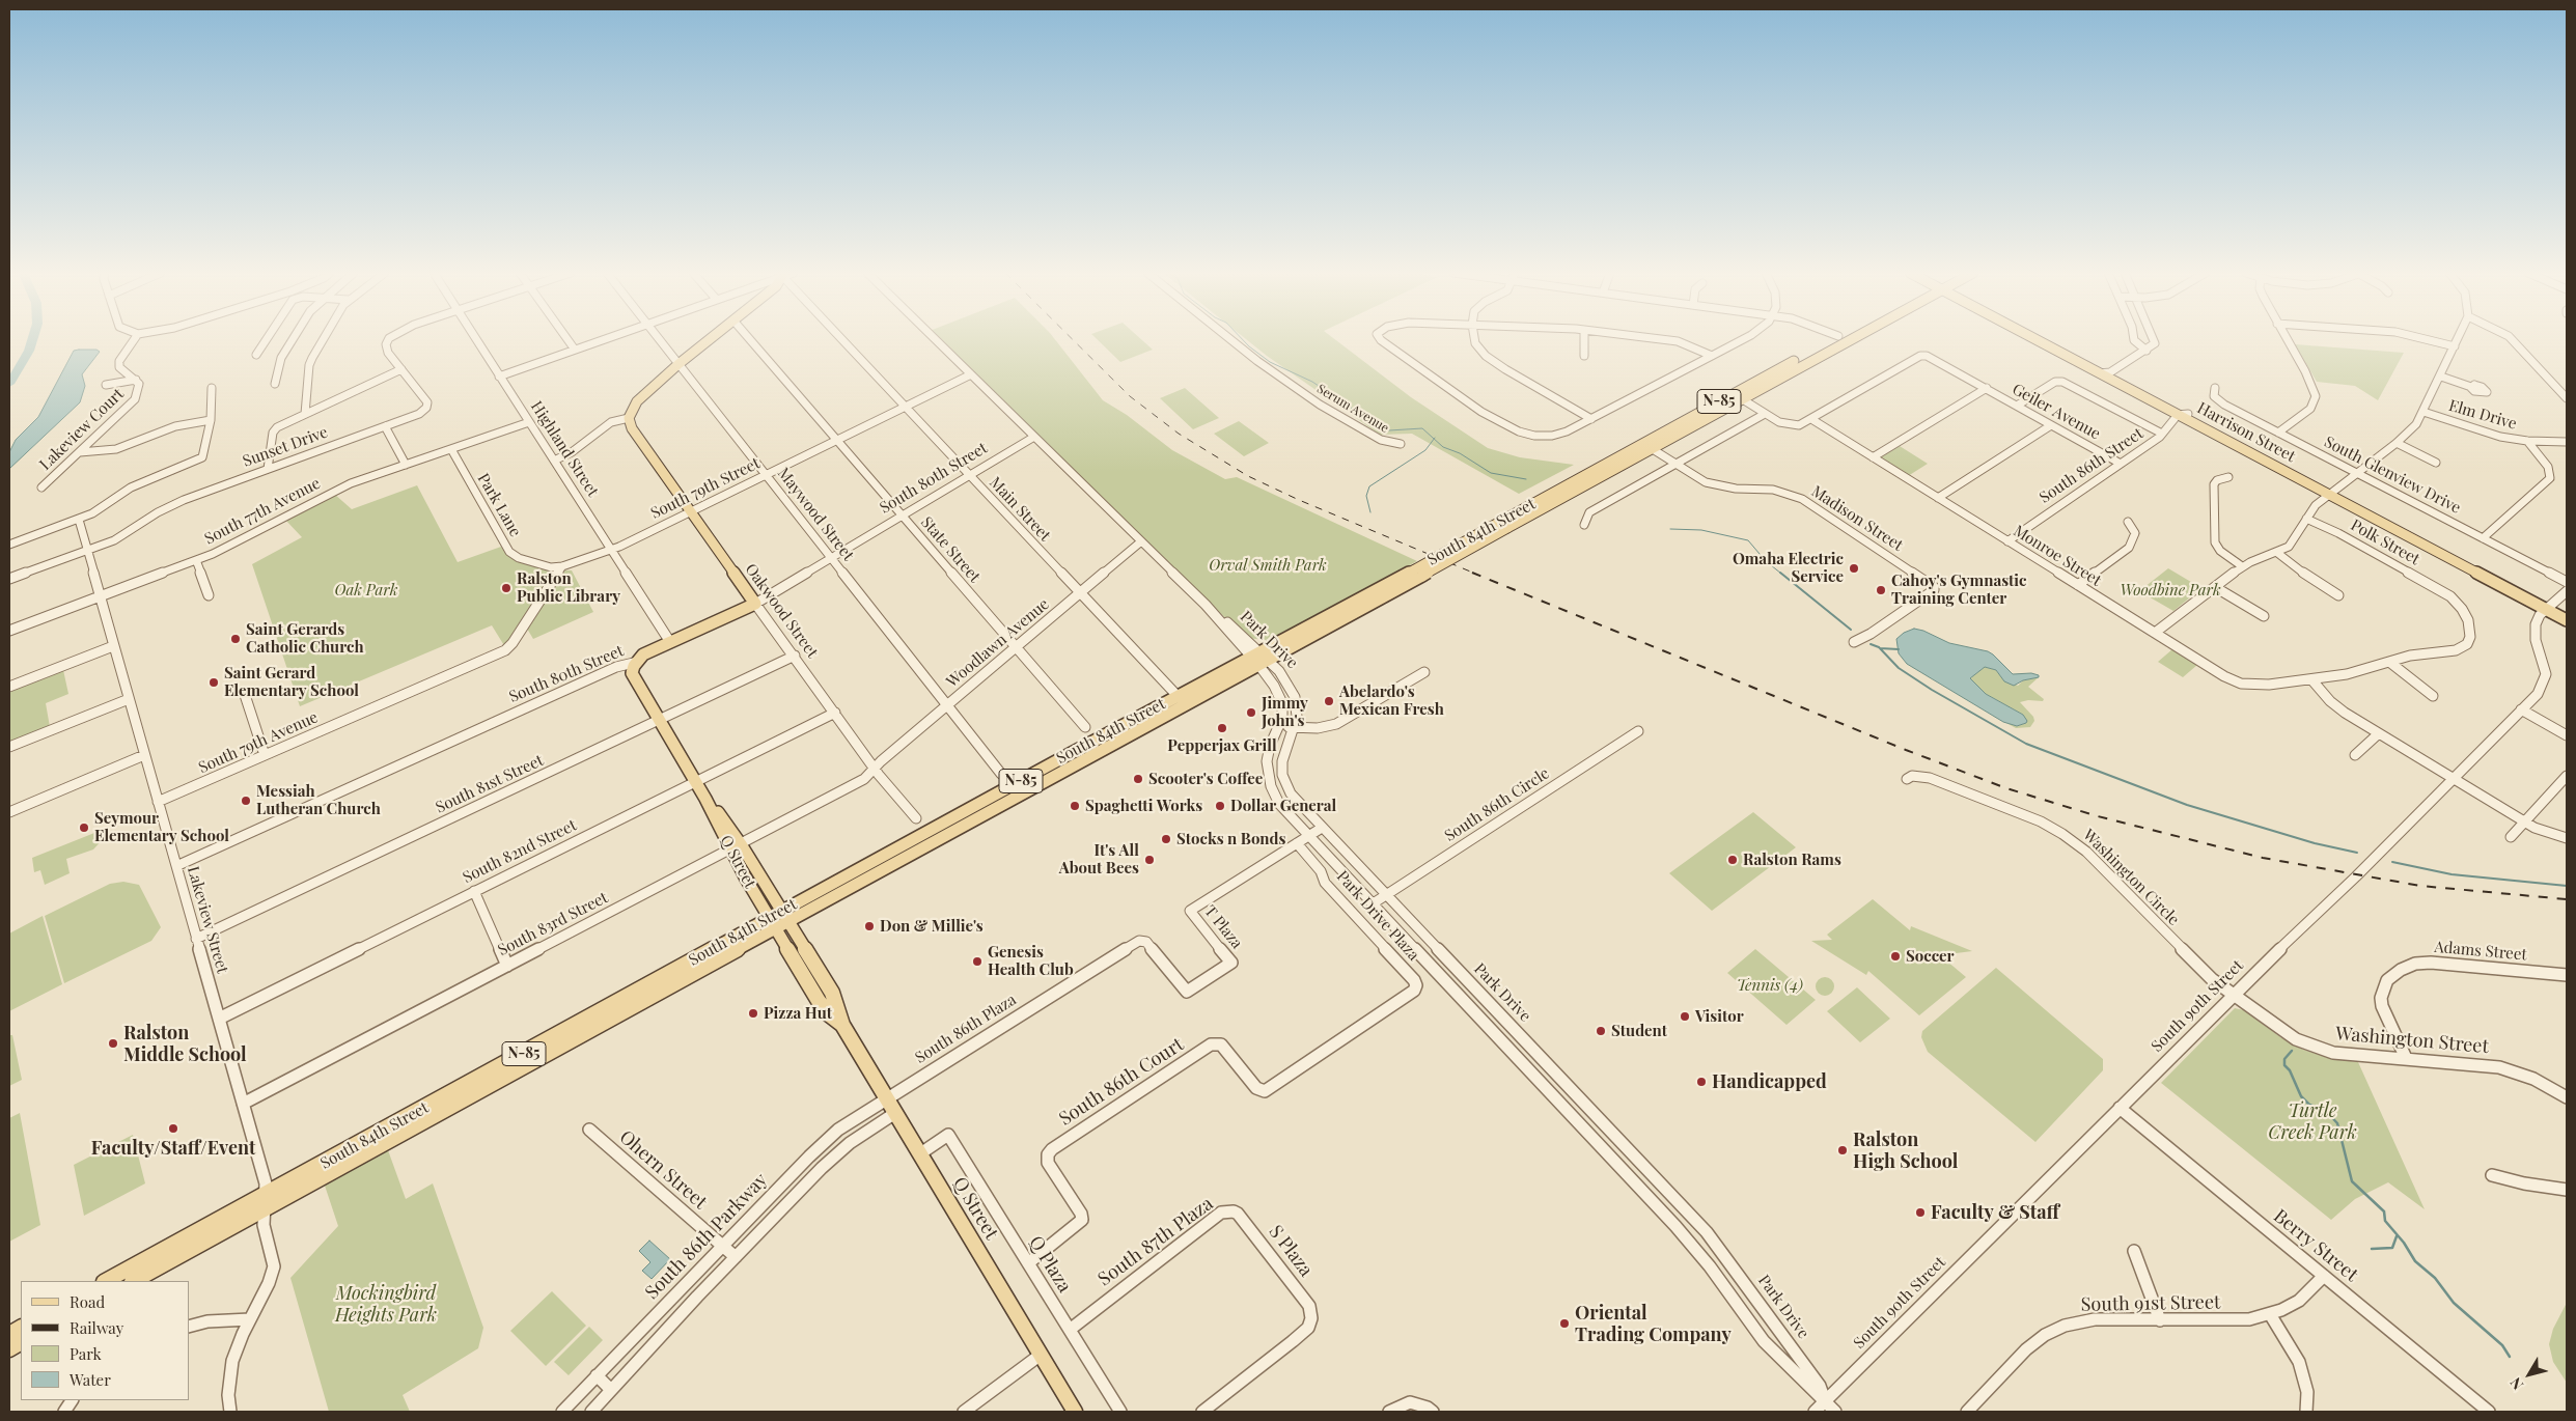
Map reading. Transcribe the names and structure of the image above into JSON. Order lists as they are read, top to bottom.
{
  "streets": {
    "main road": [
      "N-85",
      "Harrison Street",
      "South 80th Street",
      "South 84th Street",
      "Oakwood Street",
      "Q Street"
    ],
    "street": [
      "Serum Avenue",
      "Geiler Avenue",
      "Elm Drive",
      "Lakeview Court",
      "Sunset Drive",
      "Highland Street",
      "South 86th Street",
      "South Glenview Drive",
      "South 79th Street",
      "Park Lane",
      "Main Street",
      "South 77th Avenue",
      "Maywood Street",
      "Madison Street",
      "Polk Street",
      "State Street",
      "Monroe Street",
      "Park Drive",
      "Woodlawn Avenue",
      "South 79th Avenue",
      "South 81st Street",
      "South 86th Circle",
      "South 82nd Street",
      "Washington Circle",
      "Park Drive Plaza",
      "Lakeview Street",
      "South 83rd Street",
      "T Plaza",
      "Adams Street",
      "South 90th Street",
      "South 86th Plaza",
      "Washington Street",
      "South 86th Court",
      "Ohern Street",
      "South 86th Parkway",
      "South 87th Plaza",
      "Berry Street",
      "S Plaza",
      "Q Plaza",
      "South 91st Street"
    ]
  },
  "crossings": [
    ["Geiler Avenue", "South 86th Street"],
    ["Harrison Street", "South 86th Street"],
    ["Harrison Street", "South 90th Street"],
    ["Sunset Drive", "Lakeview Street"],
    ["Highland Street", "South 80th Street"],
    ["Highland Street", "South 79th Street"],
    ["Highland Street", "South 77th Avenue"],
    ["South 86th Street", "Monroe Street"],
    ["South 80th Street", "Main Street"],
    ["South 80th Street", "Maywood Street"],
    ["South 80th Street", "State Street"],
    ["South 80th Street", "Oakwood Street"],
    ["South 80th Street", "Park Drive"],
    ["South 80th Street", "Q Street"],
    ["South 80th Street", "Lakeview Street"],
    ["South 79th Street", "Park Lane"],
    ["South 79th Street", "Main Street"],
    ["South 79th Street", "Maywood Street"],
    ["South 79th Street", "State Street"],
    ["South 79th Street", "Oakwood Street"],
    ["South 79th Street", "Park Drive"],
    ["South 79th Street", "South 79th Avenue"],
    ["Park Lane", "South 77th Avenue"],
    ["Park Lane", "South 79th Avenue"],
    ["Main Street", "South 84th Street"],
    ["Main Street", "Woodlawn Avenue"],
    ["South 77th Avenue", "Lakeview Street"],
    ["Maywood Street", "Woodlawn Avenue"],
    ["Madison Street", "South 84th Street"],
    ["South 84th Street", "Park Drive"],
    ["South 84th Street", "Q Street"],
    ["South 84th Street", "Lakeview Street"],
    ["Polk Street", "Monroe Street"],
    ["State Street", "Woodlawn Avenue"],
    ["Oakwood Street", "Woodlawn Avenue"],
    ["Oakwood Street", "South 81st Street"],
    ["Oakwood Street", "South 82nd Street"],
    ["Oakwood Street", "South 83rd Street"],
    ["Park Drive", "Woodlawn Avenue"],
    ["Park Drive", "South 86th Circle"],
    ["Park Drive", "South 90th Street"],
    ["Woodlawn Avenue", "South 83rd Street"],
    ["South 79th Avenue", "Lakeview Street"],
    ["South 81st Street", "Q Street"],
    ["South 81st Street", "Lakeview Street"],
    ["South 82nd Street", "Q Street"],
    ["South 82nd Street", "Lakeview Street"],
    ["Q Street", "South 83rd Street"],
    ["Q Street", "South 86th Plaza"],
    ["Q Street", "South 86th Parkway"],
    ["Q Street", "Q Plaza"],
    ["Washington Circle", "South 90th Street"],
    ["Washington Circle", "Washington Street"],
    ["Park Drive Plaza", "T Plaza"],
    ["Park Drive Plaza", "South 86th Court"],
    ["Lakeview Street", "South 83rd Street"],
    ["Adams Street", "Washington Street"],
    ["South 90th Street", "Washington Street"],
    ["South 90th Street", "Berry Street"],
    ["South 86th Plaza", "South 86th Parkway"],
    ["South 86th Court", "Q Plaza"],
    ["Ohern Street", "South 86th Parkway"],
    ["South 87th Plaza", "S Plaza"],
    ["South 87th Plaza", "Q Plaza"],
    ["Berry Street", "South 91st Street"]
  ],
  "parks": [
    "Orval Smith Park",
    "Oak Park",
    "Woodbine Park",
    "Tennis (4)",
    "Turtle Creek Park",
    "Mockingbird Heights Park"
  ],
  "places": [
    "Omaha Electric Service",
    "Ralston Public Library",
    "Cahoy's Gymnastic Training Center",
    "Saint Gerards Catholic Church",
    "Saint Gerard Elementary School",
    "Abelardo's Mexican Fresh",
    "Jimmy John's",
    "Pepperjax Grill",
    "Scooter's Coffee",
    "Messiah Lutheran Church",
    "Spaghetti Works",
    "Dollar General",
    "Seymour Elementary School",
    "Stocks n Bonds",
    "It's All About Bees",
    "Ralston Rams",
    "Don & Millie's",
    "Soccer",
    "Genesis Health Club",
    "Pizza Hut",
    "Visitor",
    "Student",
    "Ralston Middle School",
    "Handicapped",
    "Faculty/Staff/Event",
    "Ralston High School",
    "Faculty & Staff",
    "Oriental Trading Company"
  ],
  "legend": [
    "Road",
    "Railway",
    "Park",
    "Water"
  ],
  "north": "bottom left"
}
